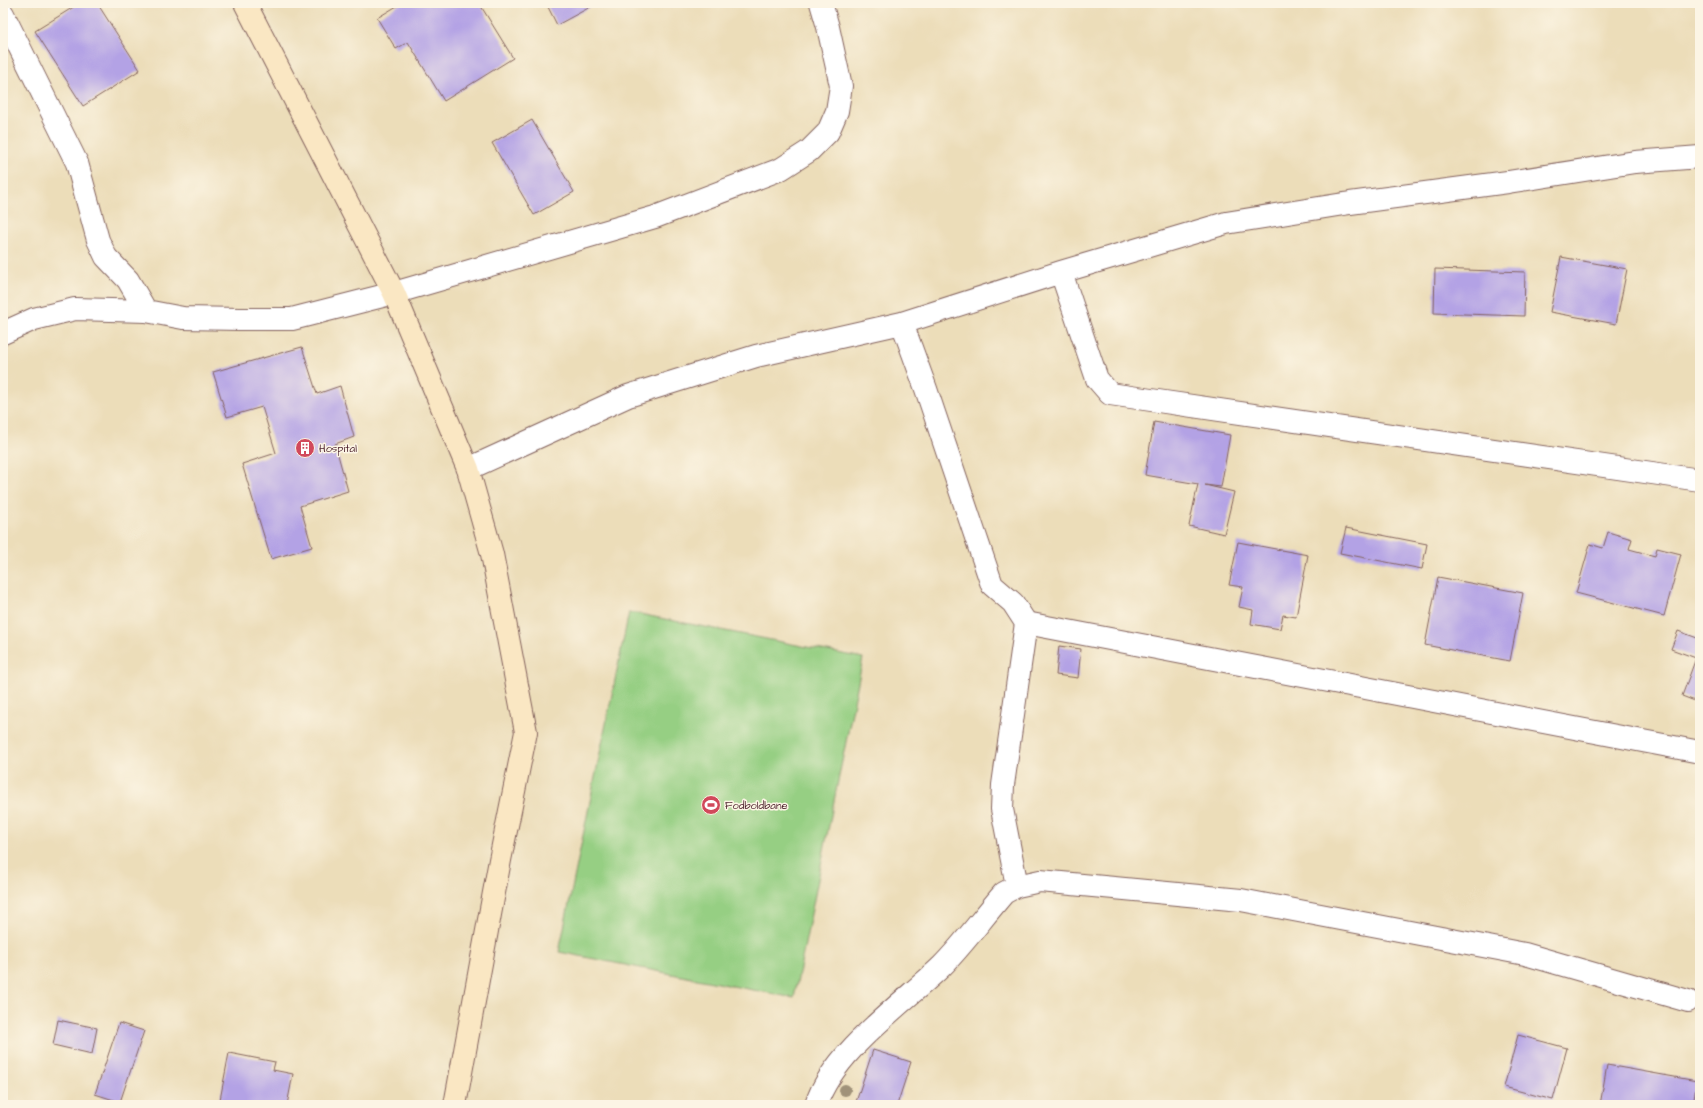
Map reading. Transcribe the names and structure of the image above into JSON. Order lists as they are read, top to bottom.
{
  "places": {
    "building": ["Hospital"],
    "sports": ["Fodboldbane"]
  }
}
